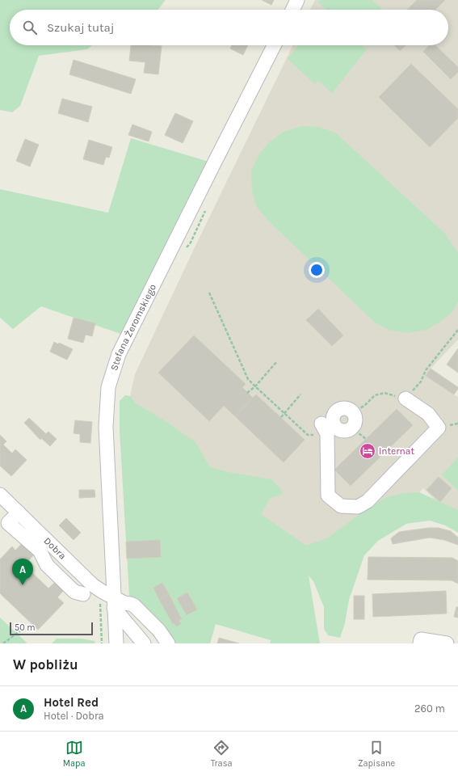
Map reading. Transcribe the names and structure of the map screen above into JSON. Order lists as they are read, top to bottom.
{
  "streets": {
    "street": ["Stefana Żeromskiego", "Dobra"]
  },
  "crossings": [
    ["Stefana Żeromskiego", "Dobra"]
  ],
  "places": {
    "hotel": ["Internat"]
  },
  "scale_bar": "50 m",
  "page": {
    "search": "Szukaj tutaj",
    "pins": "A",
    "scale": "50 m",
    "heading": "W pobliżu",
    "list": [
      {
        "mark": "A",
        "name": "Hotel Red",
        "note": "Hotel · Dobra",
        "value": "260 m"
      }
    ],
    "nav": ["Mapa", "Trasa", "Zapisane"]
  }
}
